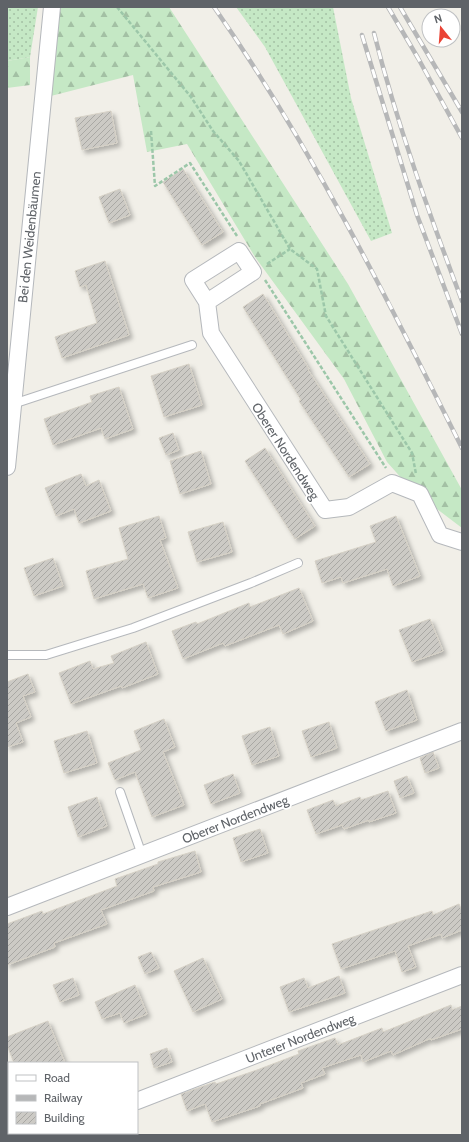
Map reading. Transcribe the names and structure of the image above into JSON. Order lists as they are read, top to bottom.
{
  "streets": {
    "street": ["Bei den Weidenbäumen", "Oberer Nordendweg", "Unterer Nordendweg"]
  },
  "legend": ["Road", "Railway", "Building"],
  "north": "top"
}
